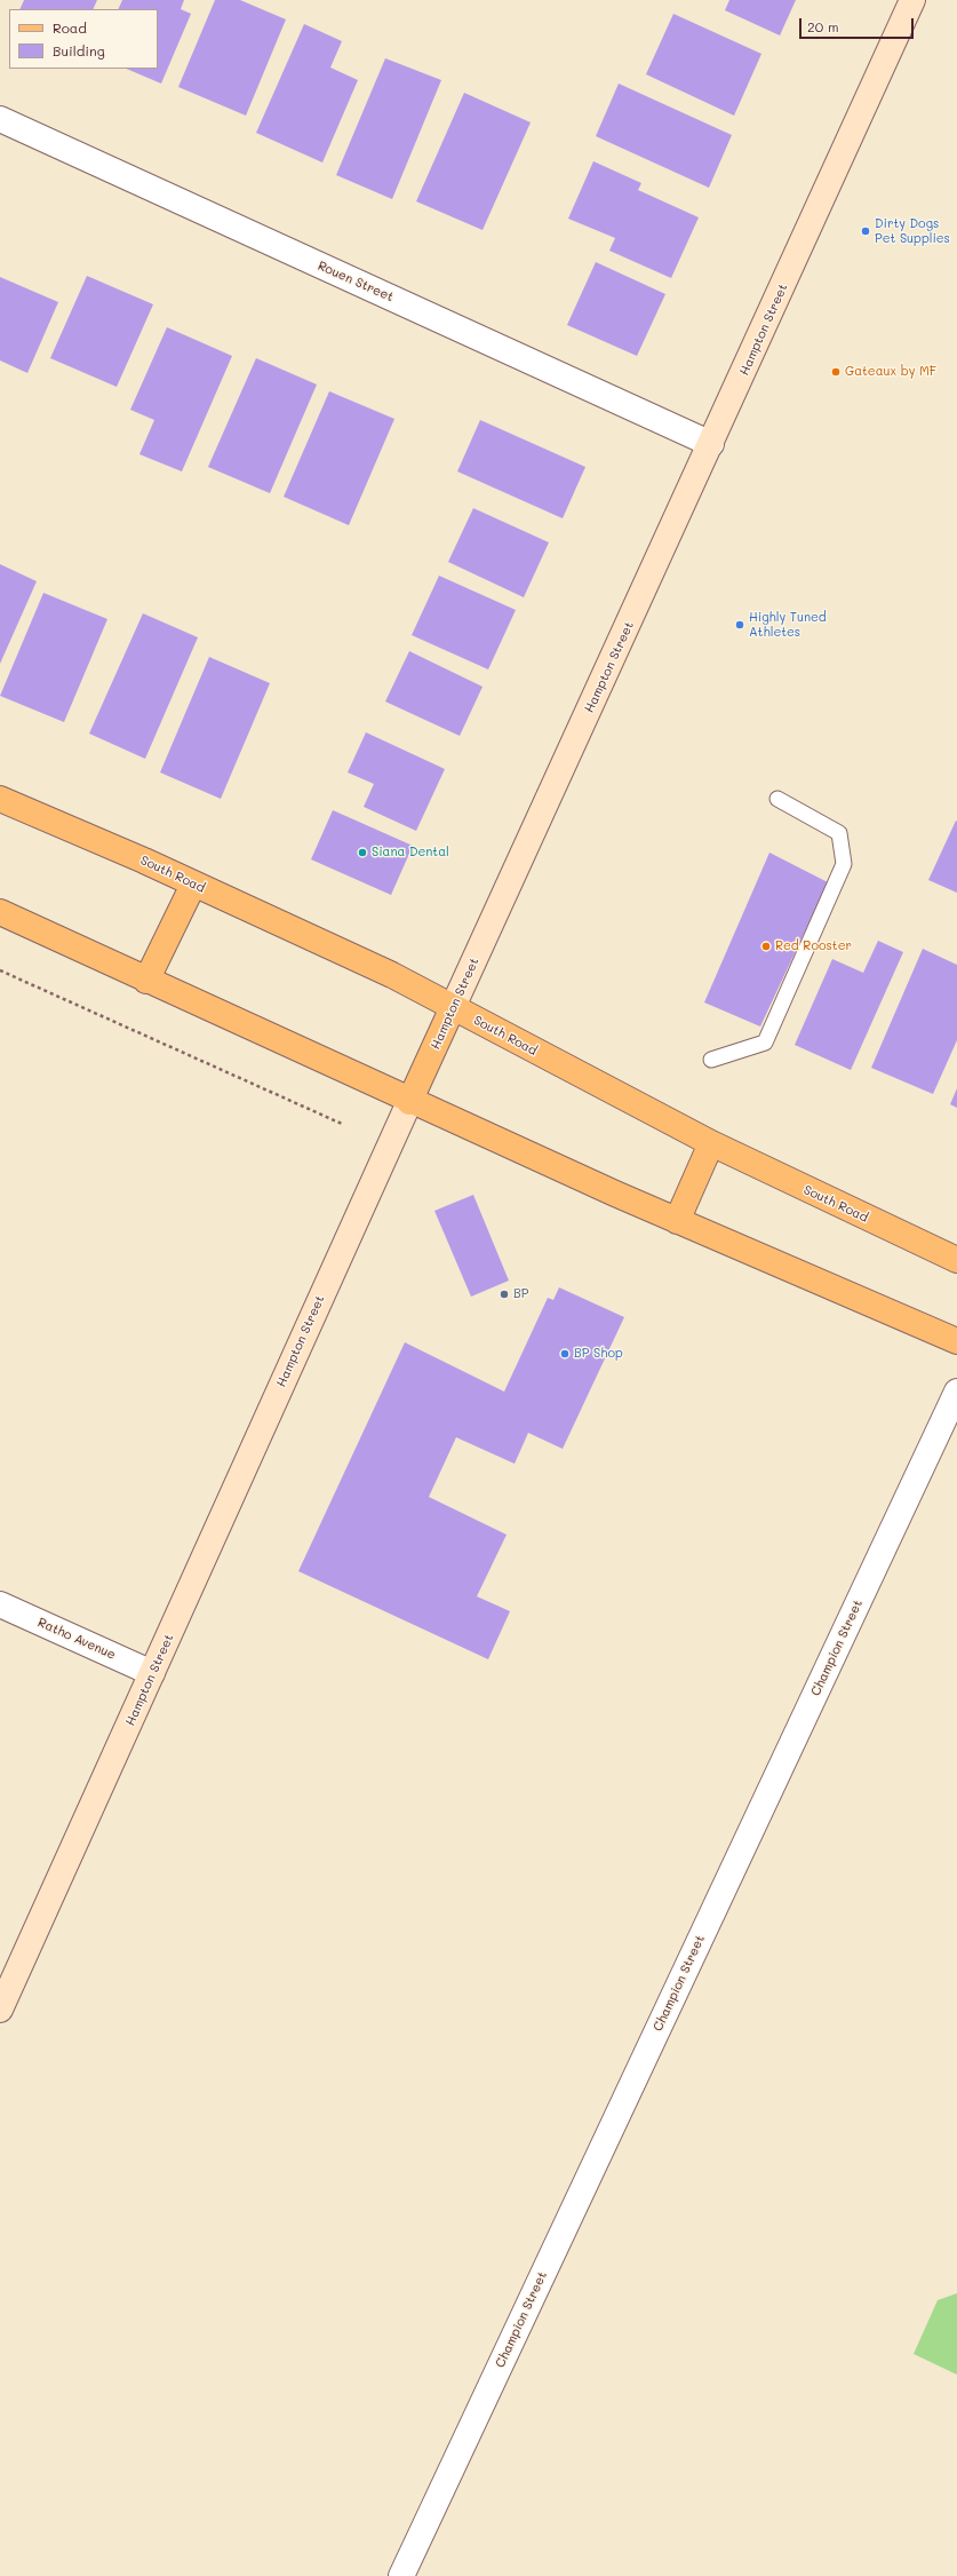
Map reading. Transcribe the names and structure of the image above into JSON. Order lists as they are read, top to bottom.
{
  "streets": {
    "main road": ["Hampton Street", "South Road"],
    "street": ["Rouen Street", "Ratho Avenue", "Champion Street"]
  },
  "crossings": [
    ["Rouen Street", "Hampton Street"],
    ["Hampton Street", "South Road"],
    ["Hampton Street", "Ratho Avenue"]
  ],
  "places": [
    "Dirty Dogs Pet Supplies",
    "Gateaux by MF",
    "Highly Tuned Athletes",
    "Siana Dental",
    "Red Rooster",
    "BP",
    "BP Shop"
  ],
  "legend": ["Road", "Building"],
  "scale_bar": "20 m"
}
